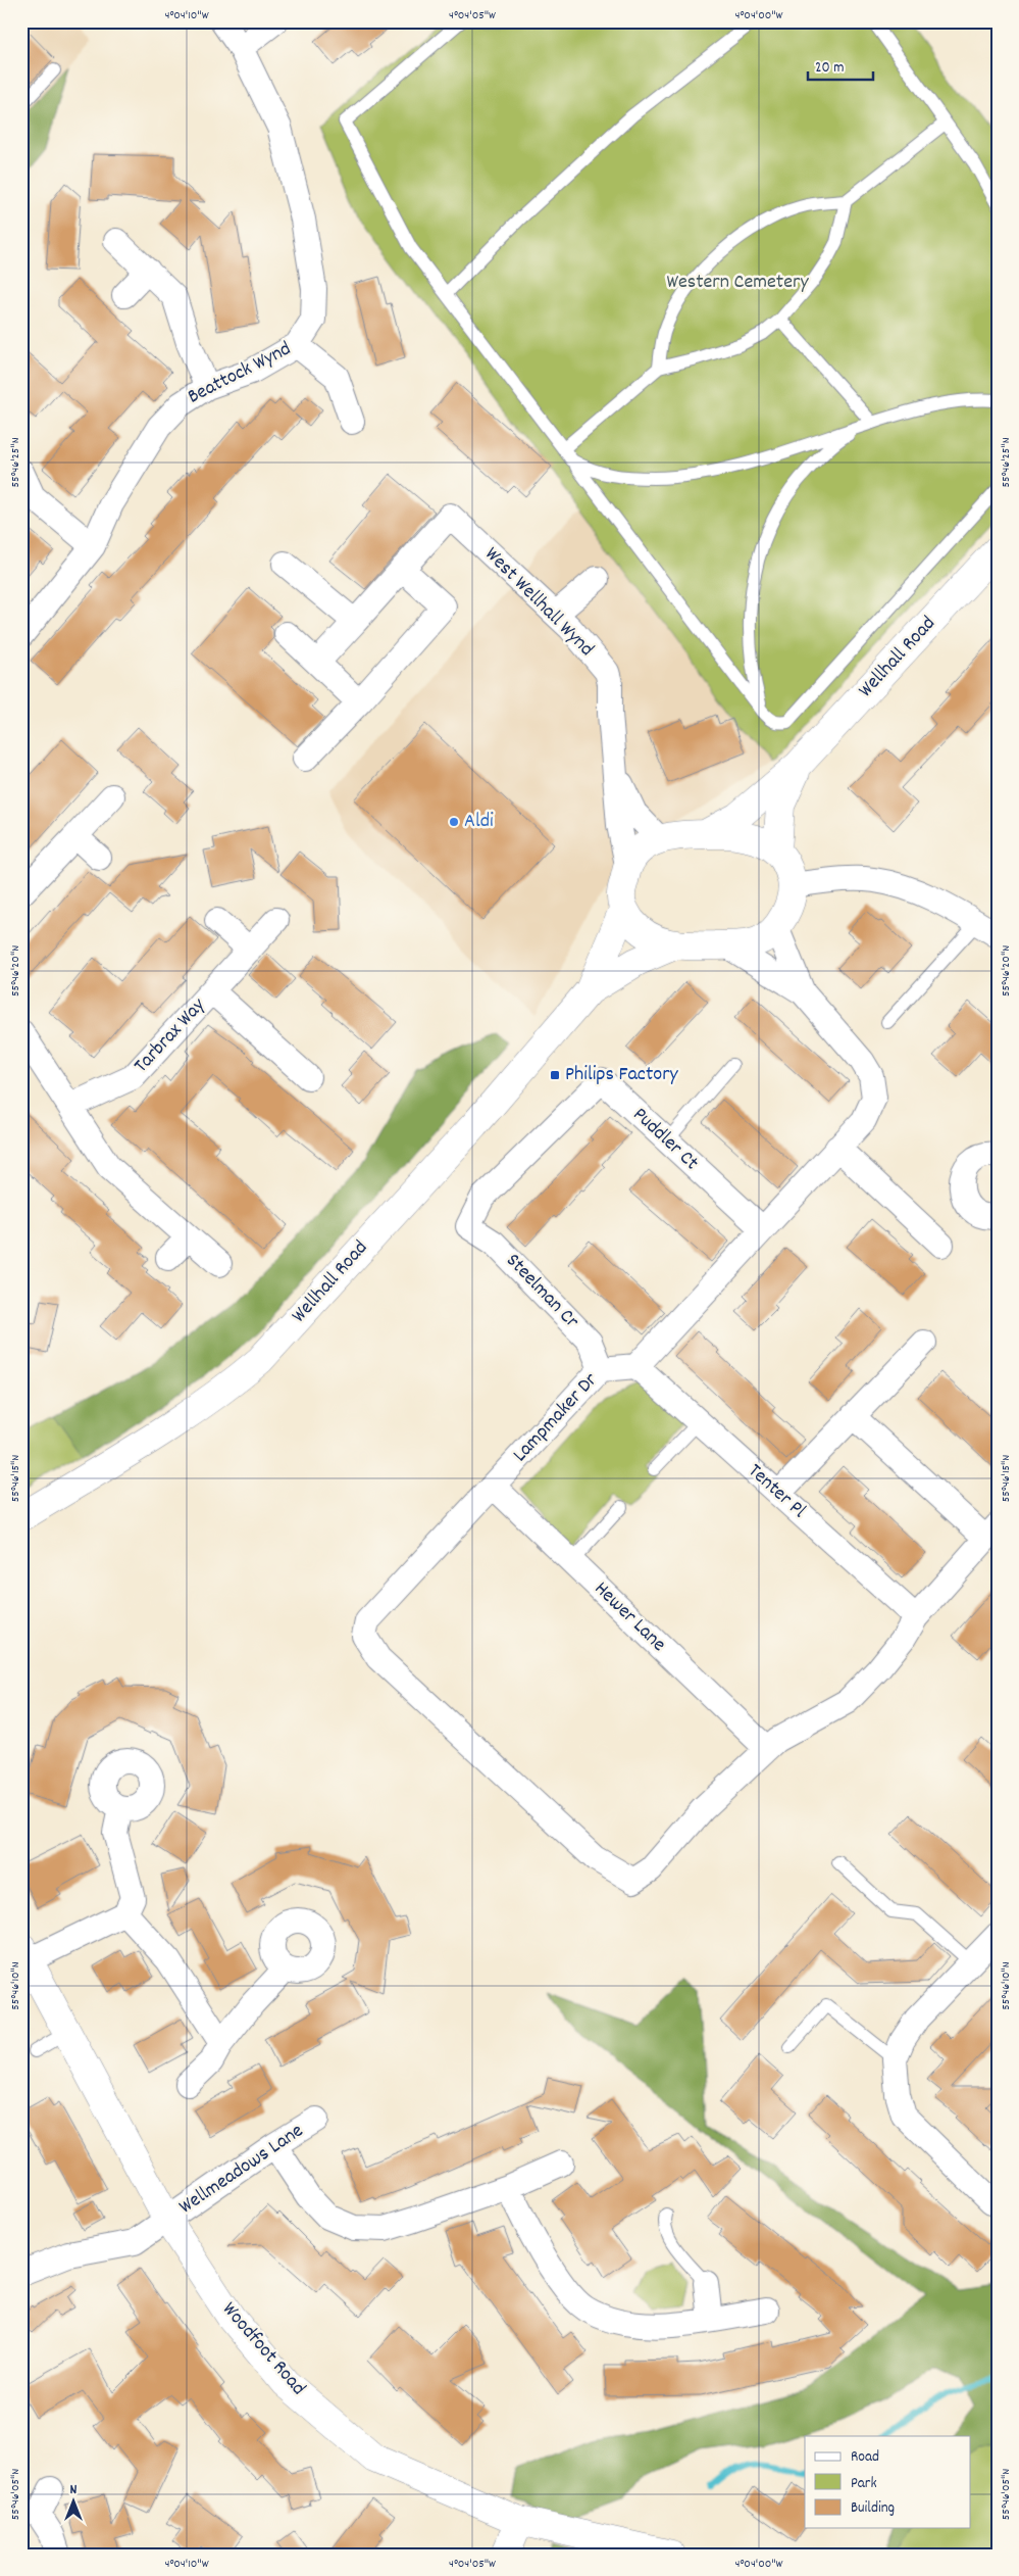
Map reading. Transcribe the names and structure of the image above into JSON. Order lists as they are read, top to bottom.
{
  "streets": {
    "street": [
      "Beattock Wynd",
      "West Wellhall Wynd",
      "Wellhall Road",
      "Tarbrax Way",
      "Puddler Ct",
      "Steelman Cr",
      "Lampmaker Dr",
      "Tenter Pl",
      "Hewer Lane",
      "Wellmeadows Lane",
      "Woodfoot Road"
    ]
  },
  "crossings": [
    ["West Wellhall Wynd", "Wellhall Road"],
    ["Puddler Ct", "Steelman Cr"],
    ["Steelman Cr", "Lampmaker Dr"],
    ["Lampmaker Dr", "Tenter Pl"],
    ["Lampmaker Dr", "Hewer Lane"],
    ["Wellmeadows Lane", "Woodfoot Road"]
  ],
  "parks": ["Western Cemetery"],
  "places": {
    "other": ["Aldi"],
    "transit": ["Philips Factory"]
  },
  "legend": ["Road", "Park", "Building"],
  "scale_bar": "20 m",
  "north": "top",
  "coordinates": [
    "4°04'10\"W",
    "4°04'05\"W",
    "4°04'00\"W",
    "55°46'25\"N",
    "55°46'20\"N",
    "55°46'15\"N",
    "55°46'10\"N",
    "55°46'05\"N"
  ]
}
